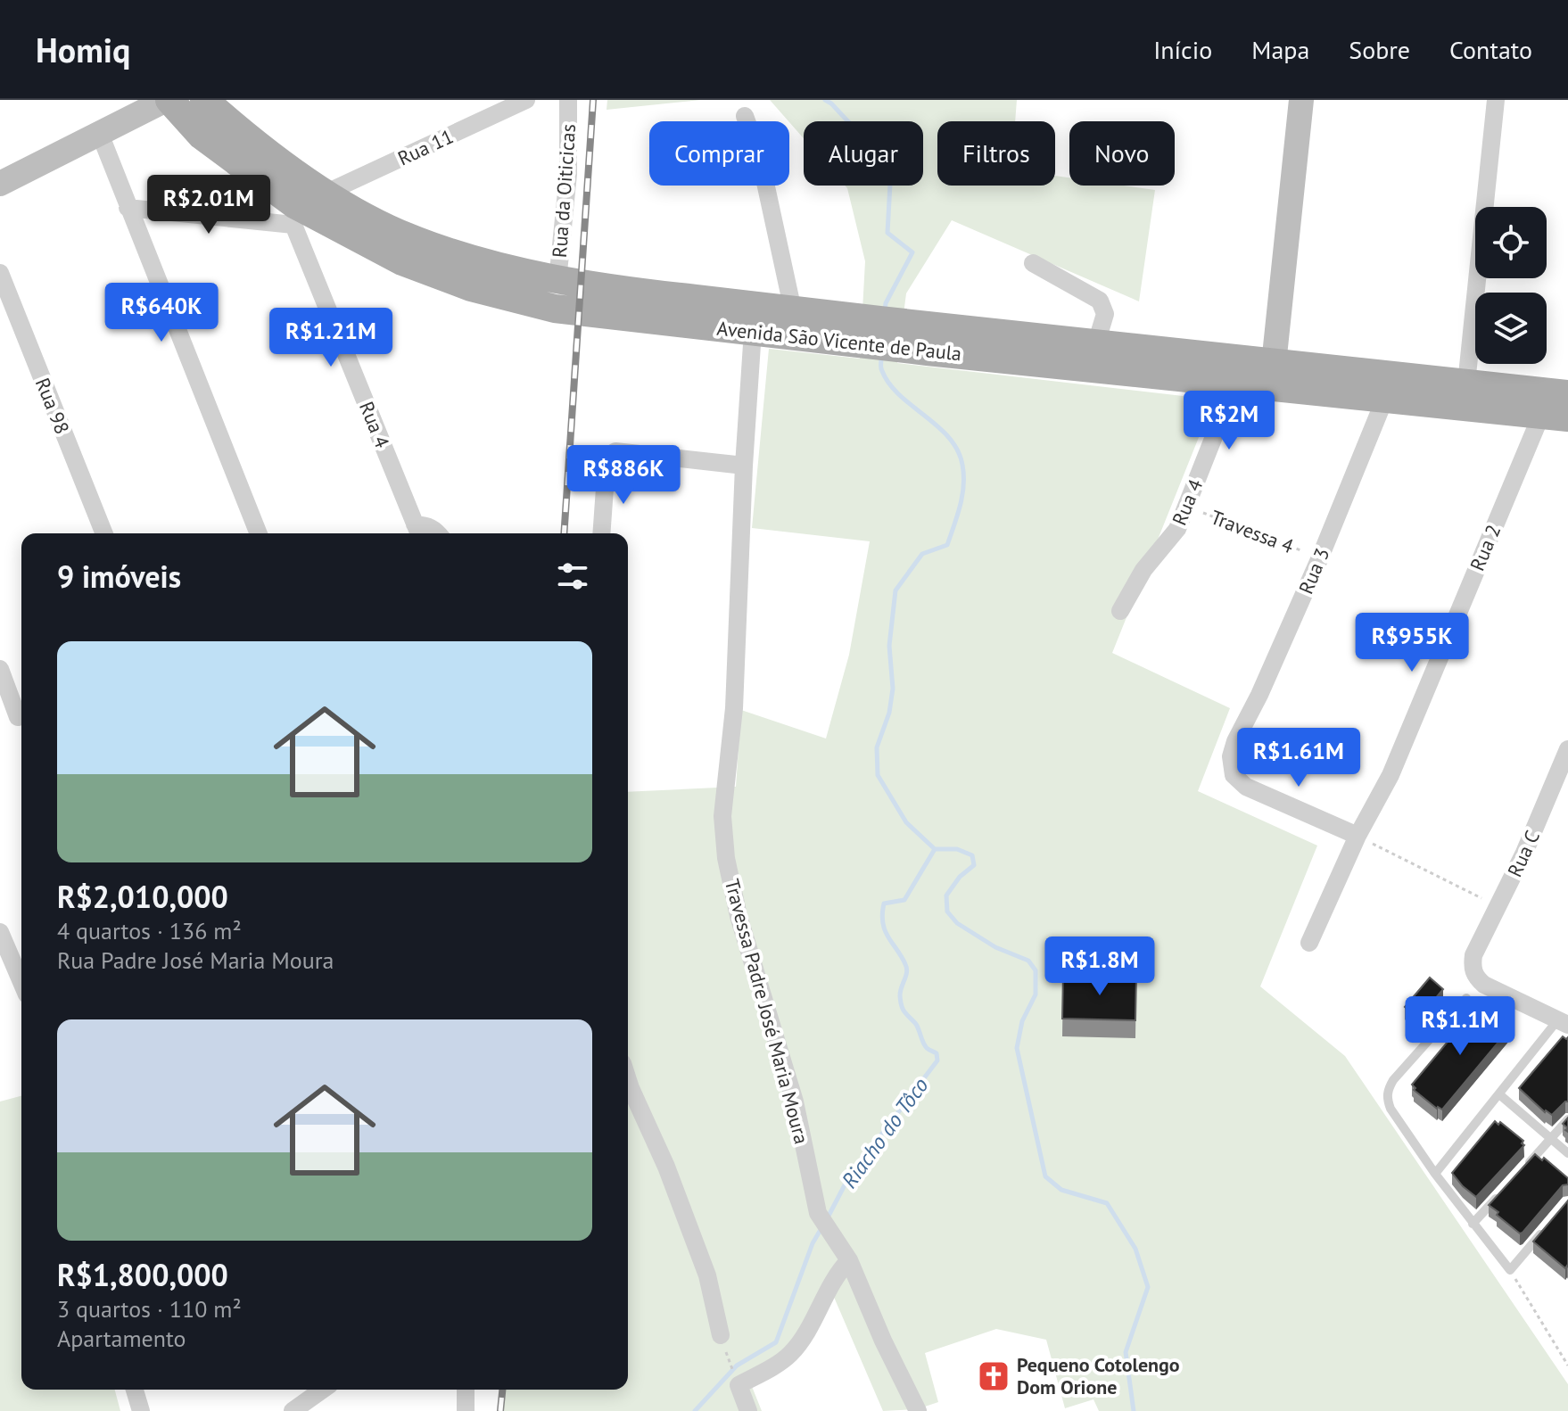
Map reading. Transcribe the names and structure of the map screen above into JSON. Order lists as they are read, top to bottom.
{
  "streets": {
    "main road": ["Avenida São Vicente de Paula"],
    "street": [
      "Rua 11",
      "Rua da Oiticicas",
      "Rua 98",
      "Rua 4",
      "Rua 2",
      "Rua 3",
      "Rua C",
      "Travessa Padre José Maria Moura"
    ],
    "path": ["Travessa 4"]
  },
  "crossings": [
    ["Rua 11", "Avenida São Vicente de Paula"],
    ["Rua da Oiticicas", "Avenida São Vicente de Paula"],
    ["Avenida São Vicente de Paula", "Rua 4"],
    ["Avenida São Vicente de Paula", "Rua 2"],
    ["Avenida São Vicente de Paula", "Rua 3"],
    ["Avenida São Vicente de Paula", "Travessa Padre José Maria Moura"],
    ["Rua 4", "Travessa 4"],
    ["Travessa 4", "Rua 3"],
    ["Rua 2", "Rua 3"]
  ],
  "water": ["Riacho do Tôco"],
  "places": {
    "church": ["Pequeno Cotolengo Dom Orione"]
  },
  "page": {
    "header": "Homiq",
    "nav": [
      "Início",
      "Mapa",
      "Sobre",
      "Contato"
    ],
    "chip": [
      "Comprar",
      "Alugar",
      "Filtros",
      "Novo"
    ],
    "price": [
      "R$2.01M",
      "R$640K",
      "R$1.21M",
      "R$2M",
      "R$886K",
      "R$955K",
      "R$1.61M",
      "R$1.8M",
      "R$1.1M"
    ],
    "heading": "9 imóveis",
    "list": [
      {
        "name": "R$2,010,000",
        "note": "4 quartos · 136 m² · Rua Padre José Maria Moura"
      },
      {
        "name": "R$1,800,000",
        "note": "3 quartos · 110 m² · Apartamento"
      }
    ]
  }
}
